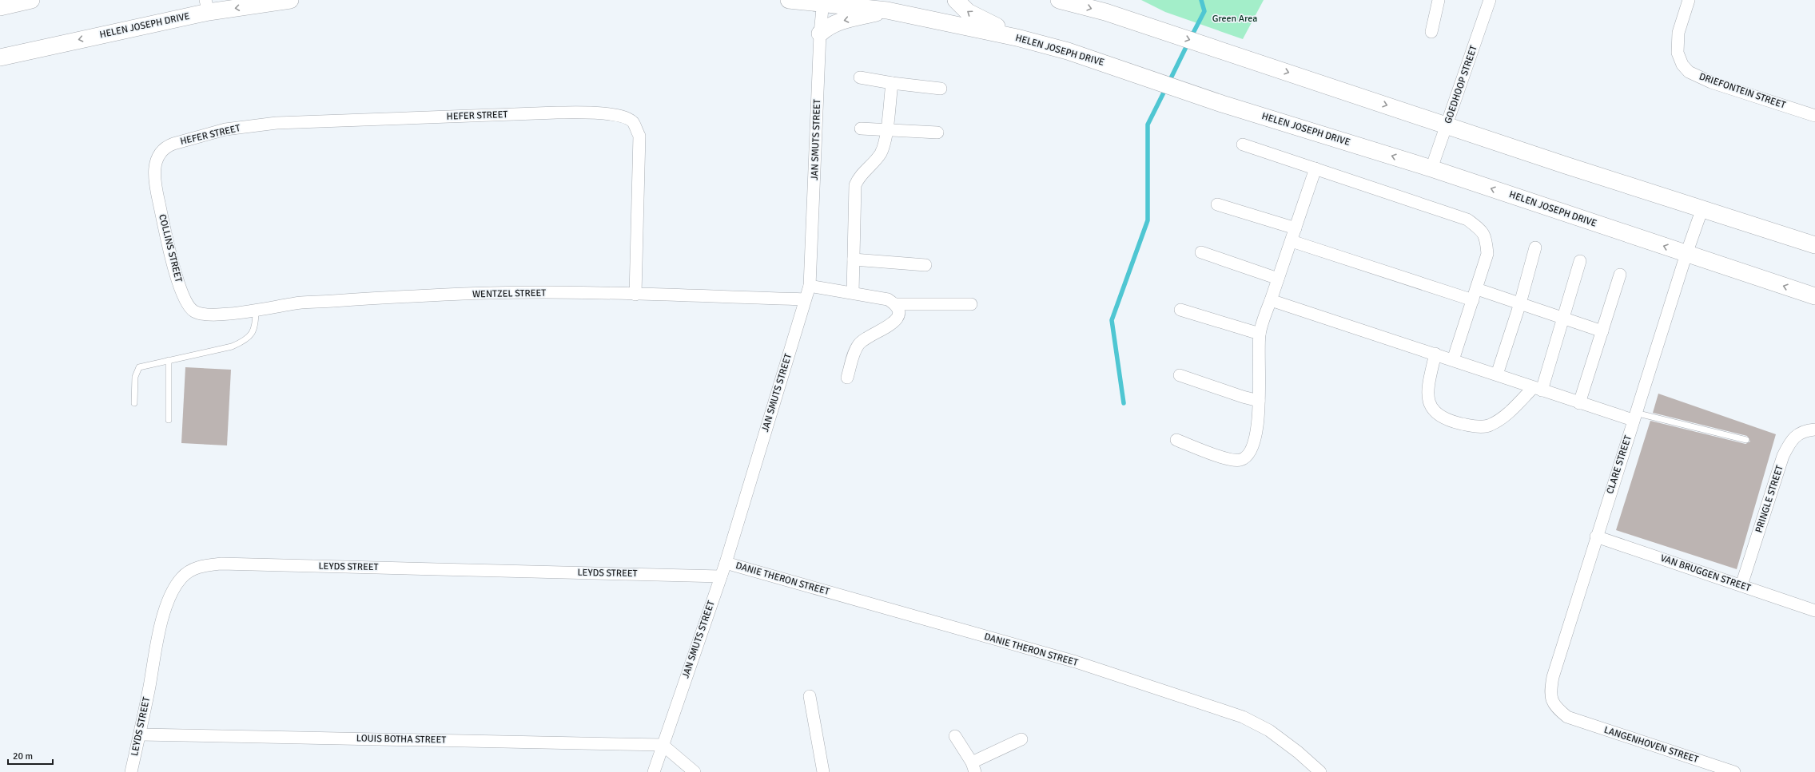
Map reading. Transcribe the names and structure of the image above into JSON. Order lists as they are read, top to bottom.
{
  "streets": {
    "street": [
      "HELEN JOSEPH DRIVE",
      "GOEDHOOP STREET",
      "DRIEFONTEIN STREET",
      "HEFER STREET",
      "JAN SMUTS STREET",
      "COLLINS STREET",
      "WENTZEL STREET",
      "CLARE STREET",
      "PRINGLE STREET",
      "LEYDS STREET",
      "VAN BRUGGEN STREET",
      "DANIE THERON STREET",
      "LOUIS BOTHA STREET",
      "LANGENHOVEN STREET"
    ]
  },
  "crossings": [
    ["HELEN JOSEPH DRIVE", "GOEDHOOP STREET"],
    ["HELEN JOSEPH DRIVE", "JAN SMUTS STREET"],
    ["HELEN JOSEPH DRIVE", "CLARE STREET"],
    ["HEFER STREET", "COLLINS STREET"],
    ["HEFER STREET", "WENTZEL STREET"],
    ["JAN SMUTS STREET", "WENTZEL STREET"],
    ["JAN SMUTS STREET", "LEYDS STREET"],
    ["JAN SMUTS STREET", "DANIE THERON STREET"],
    ["JAN SMUTS STREET", "LOUIS BOTHA STREET"],
    ["COLLINS STREET", "WENTZEL STREET"],
    ["CLARE STREET", "VAN BRUGGEN STREET"],
    ["CLARE STREET", "LANGENHOVEN STREET"],
    ["PRINGLE STREET", "VAN BRUGGEN STREET"],
    ["LEYDS STREET", "LOUIS BOTHA STREET"]
  ],
  "parks": ["Green Area"],
  "scale_bar": "20 m"
}
